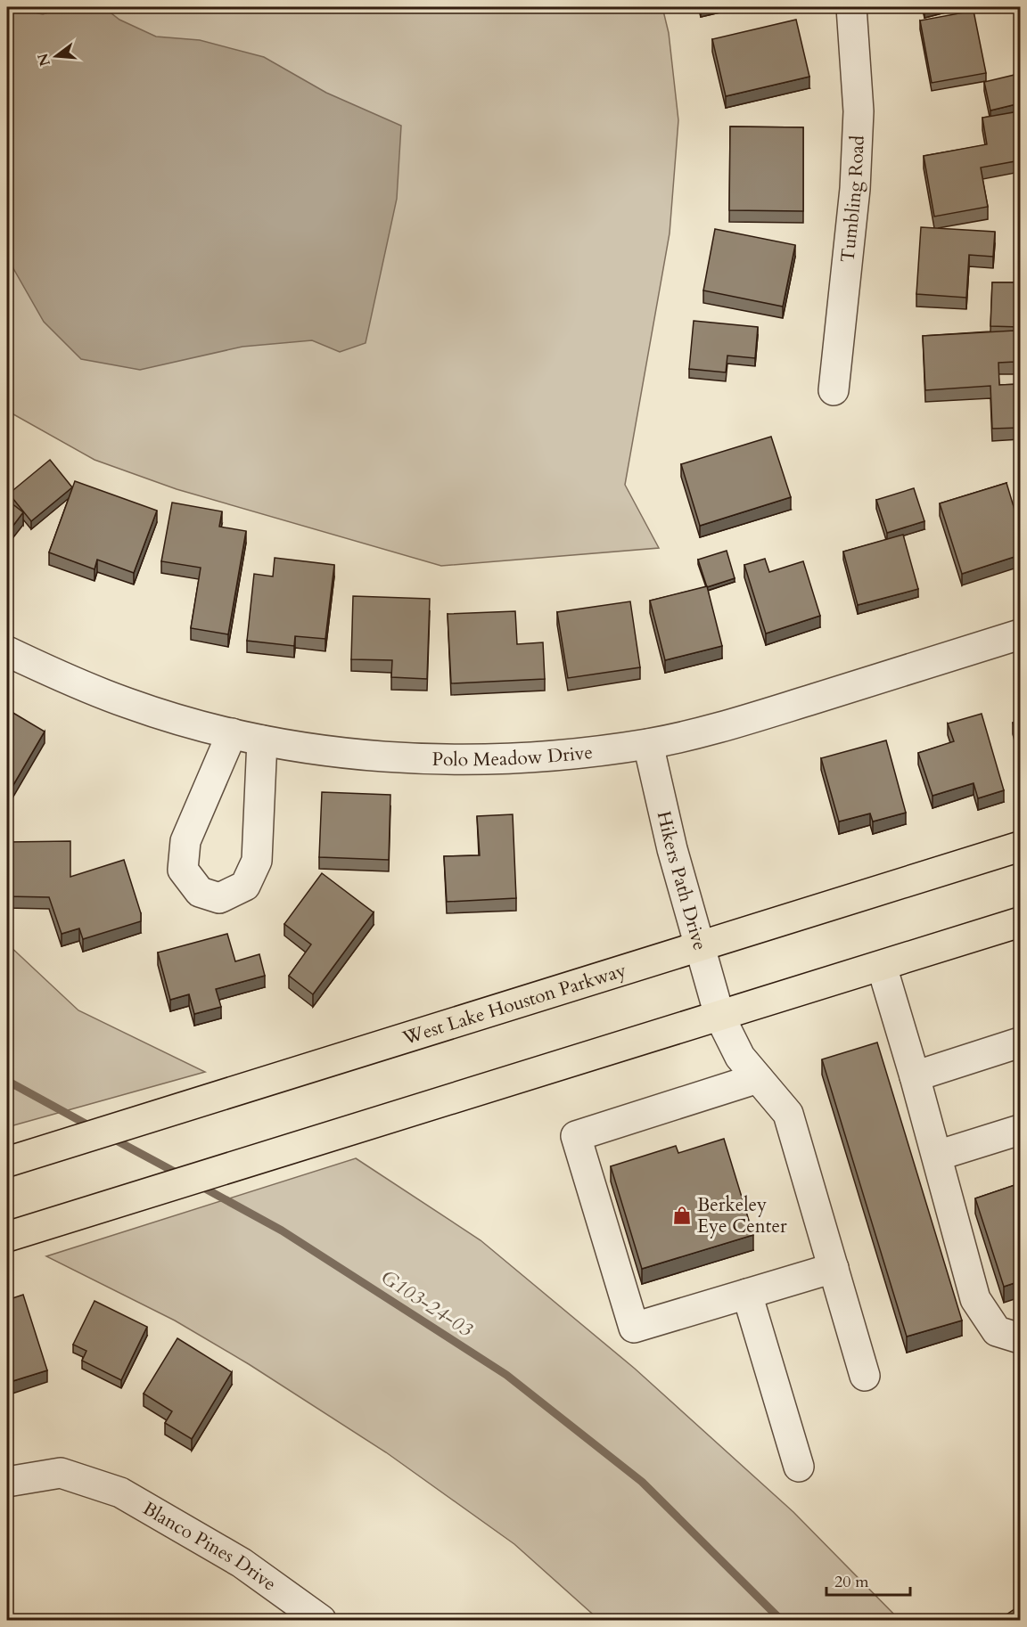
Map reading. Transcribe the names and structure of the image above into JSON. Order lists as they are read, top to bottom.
{
  "streets": {
    "main road": ["West Lake Houston Parkway"],
    "street": [
      "Tumbling Road",
      "Polo Meadow Drive",
      "Hikers Path Drive",
      "Blanco Pines Drive"
    ]
  },
  "crossings": [
    ["Polo Meadow Drive", "Hikers Path Drive"],
    ["Hikers Path Drive", "West Lake Houston Parkway"]
  ],
  "water": ["G103-24-03"],
  "places": {
    "shop": ["Berkeley Eye Center"]
  },
  "scale_bar": "20 m",
  "north": "left"
}
